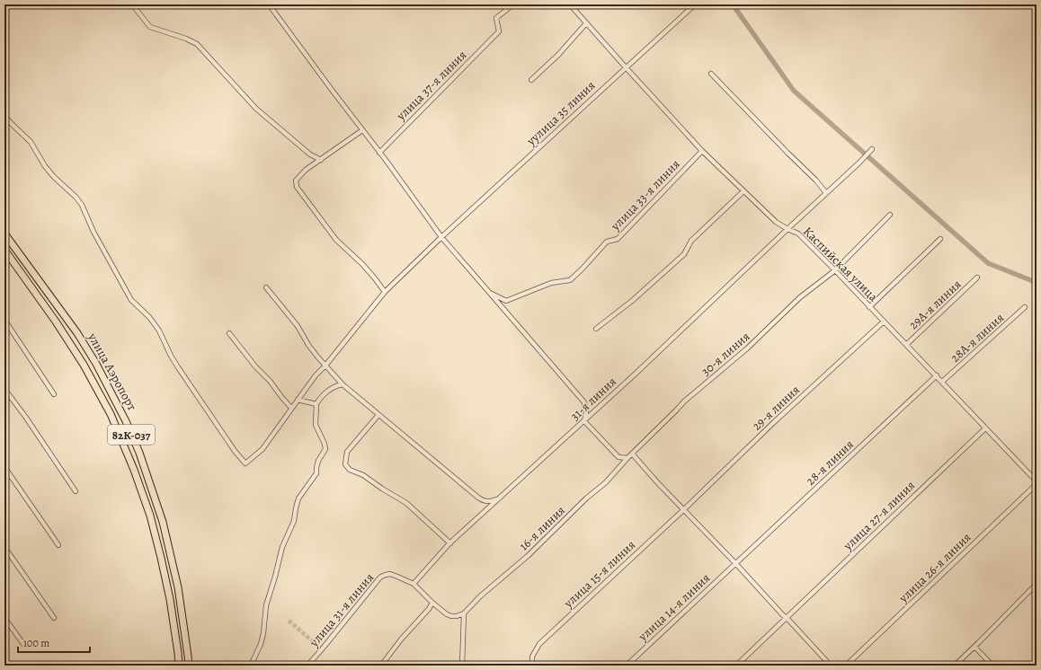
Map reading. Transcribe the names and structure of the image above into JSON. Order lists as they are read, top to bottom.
{
  "streets": {
    "main road": ["улица Аэропорт", "82К-037"],
    "street": [
      "улица 37-я линия",
      "уулица 35 линия",
      "улица 33-я линия",
      "Каспийская улица",
      "29А-я линия",
      "28А-я линия",
      "30-я линия",
      "31-я линия",
      "29-я линия",
      "28-я линия",
      "улица 27-я линия",
      "16-я линия",
      "улица 26-я линия",
      "улица 15-я линия",
      "улица 14-я линия",
      "улица 31-я линия"
    ]
  },
  "crossings": [
    ["уулица 35 линия", "Каспийская улица"],
    ["улица 33-я линия", "Каспийская улица"],
    ["Каспийская улица", "29А-я линия"],
    ["Каспийская улица", "28А-я линия"],
    ["Каспийская улица", "30-я линия"],
    ["Каспийская улица", "31-я линия"],
    ["Каспийская улица", "29-я линия"],
    ["Каспийская улица", "28-я линия"],
    ["Каспийская улица", "улица 27-я линия"],
    ["Каспийская улица", "улица 26-я линия"],
    ["30-я линия", "16-я линия"],
    ["31-я линия", "улица 31-я линия"],
    ["29-я линия", "улица 15-я линия"],
    ["28-я линия", "улица 14-я линия"]
  ],
  "scale_bar": "100 m"
}
